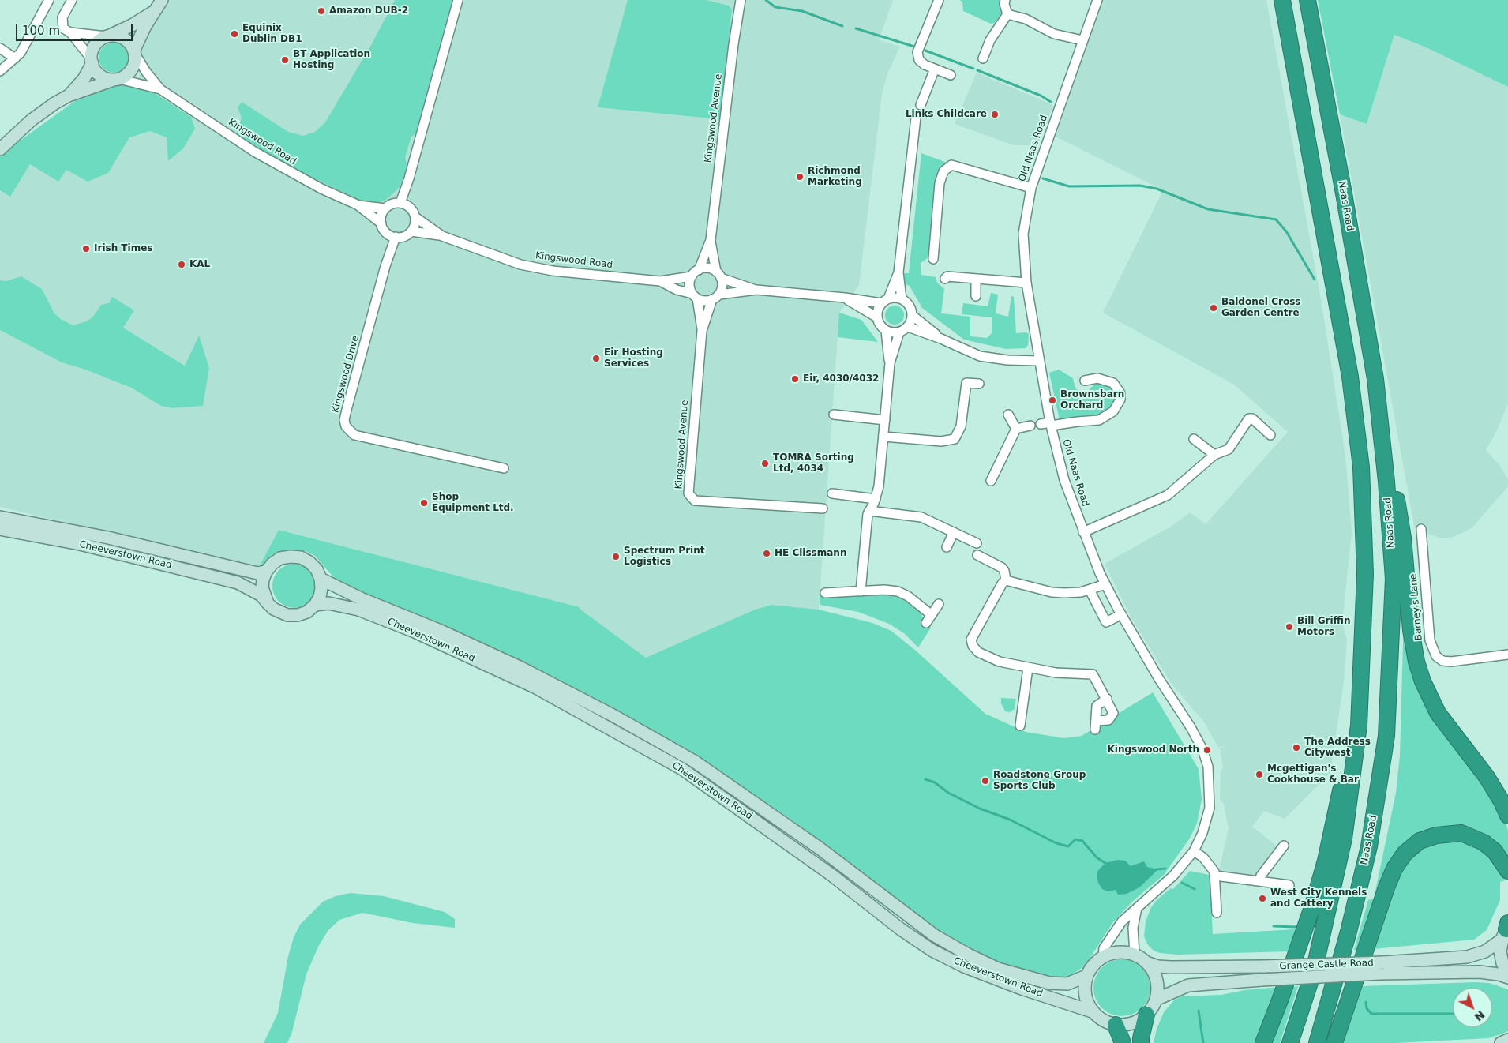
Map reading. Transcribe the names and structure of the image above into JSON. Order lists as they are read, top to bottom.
{
  "streets": {
    "highway": ["Naas Road"],
    "main road": ["Cheeverstown Road", "Grange Castle Road"],
    "street": [
      "Kingswood Avenue",
      "Kingswood Road",
      "Old Naas Road",
      "Kingswood Drive",
      "Barney's Lane"
    ]
  },
  "crossings": [
    ["Kingswood Avenue", "Kingswood Road"],
    ["Kingswood Road", "Kingswood Drive"],
    ["Old Naas Road", "Cheeverstown Road"],
    ["Old Naas Road", "Grange Castle Road"],
    ["Cheeverstown Road", "Grange Castle Road"]
  ],
  "places": [
    "Amazon DUB-2",
    "Equinix Dublin DB1",
    "BT Application Hosting",
    "Links Childcare",
    "Richmond Marketing",
    "Irish Times",
    "KAL",
    "Baldonel Cross Garden Centre",
    "Eir Hosting Services",
    "Eir, 4030/4032",
    "Brownsbarn Orchard",
    "TOMRA Sorting Ltd, 4034",
    "Shop Equipment Ltd.",
    "HE Clissmann",
    "Spectrum Print Logistics",
    "Bill Griffin Motors",
    "The Address Citywest",
    "Kingswood North",
    "Mcgettigan's Cookhouse & Bar",
    "Roadstone Group Sports Club",
    "West City Kennels and Cattery"
  ],
  "scale_bar": "100 m",
  "north": "bottom right"
}
